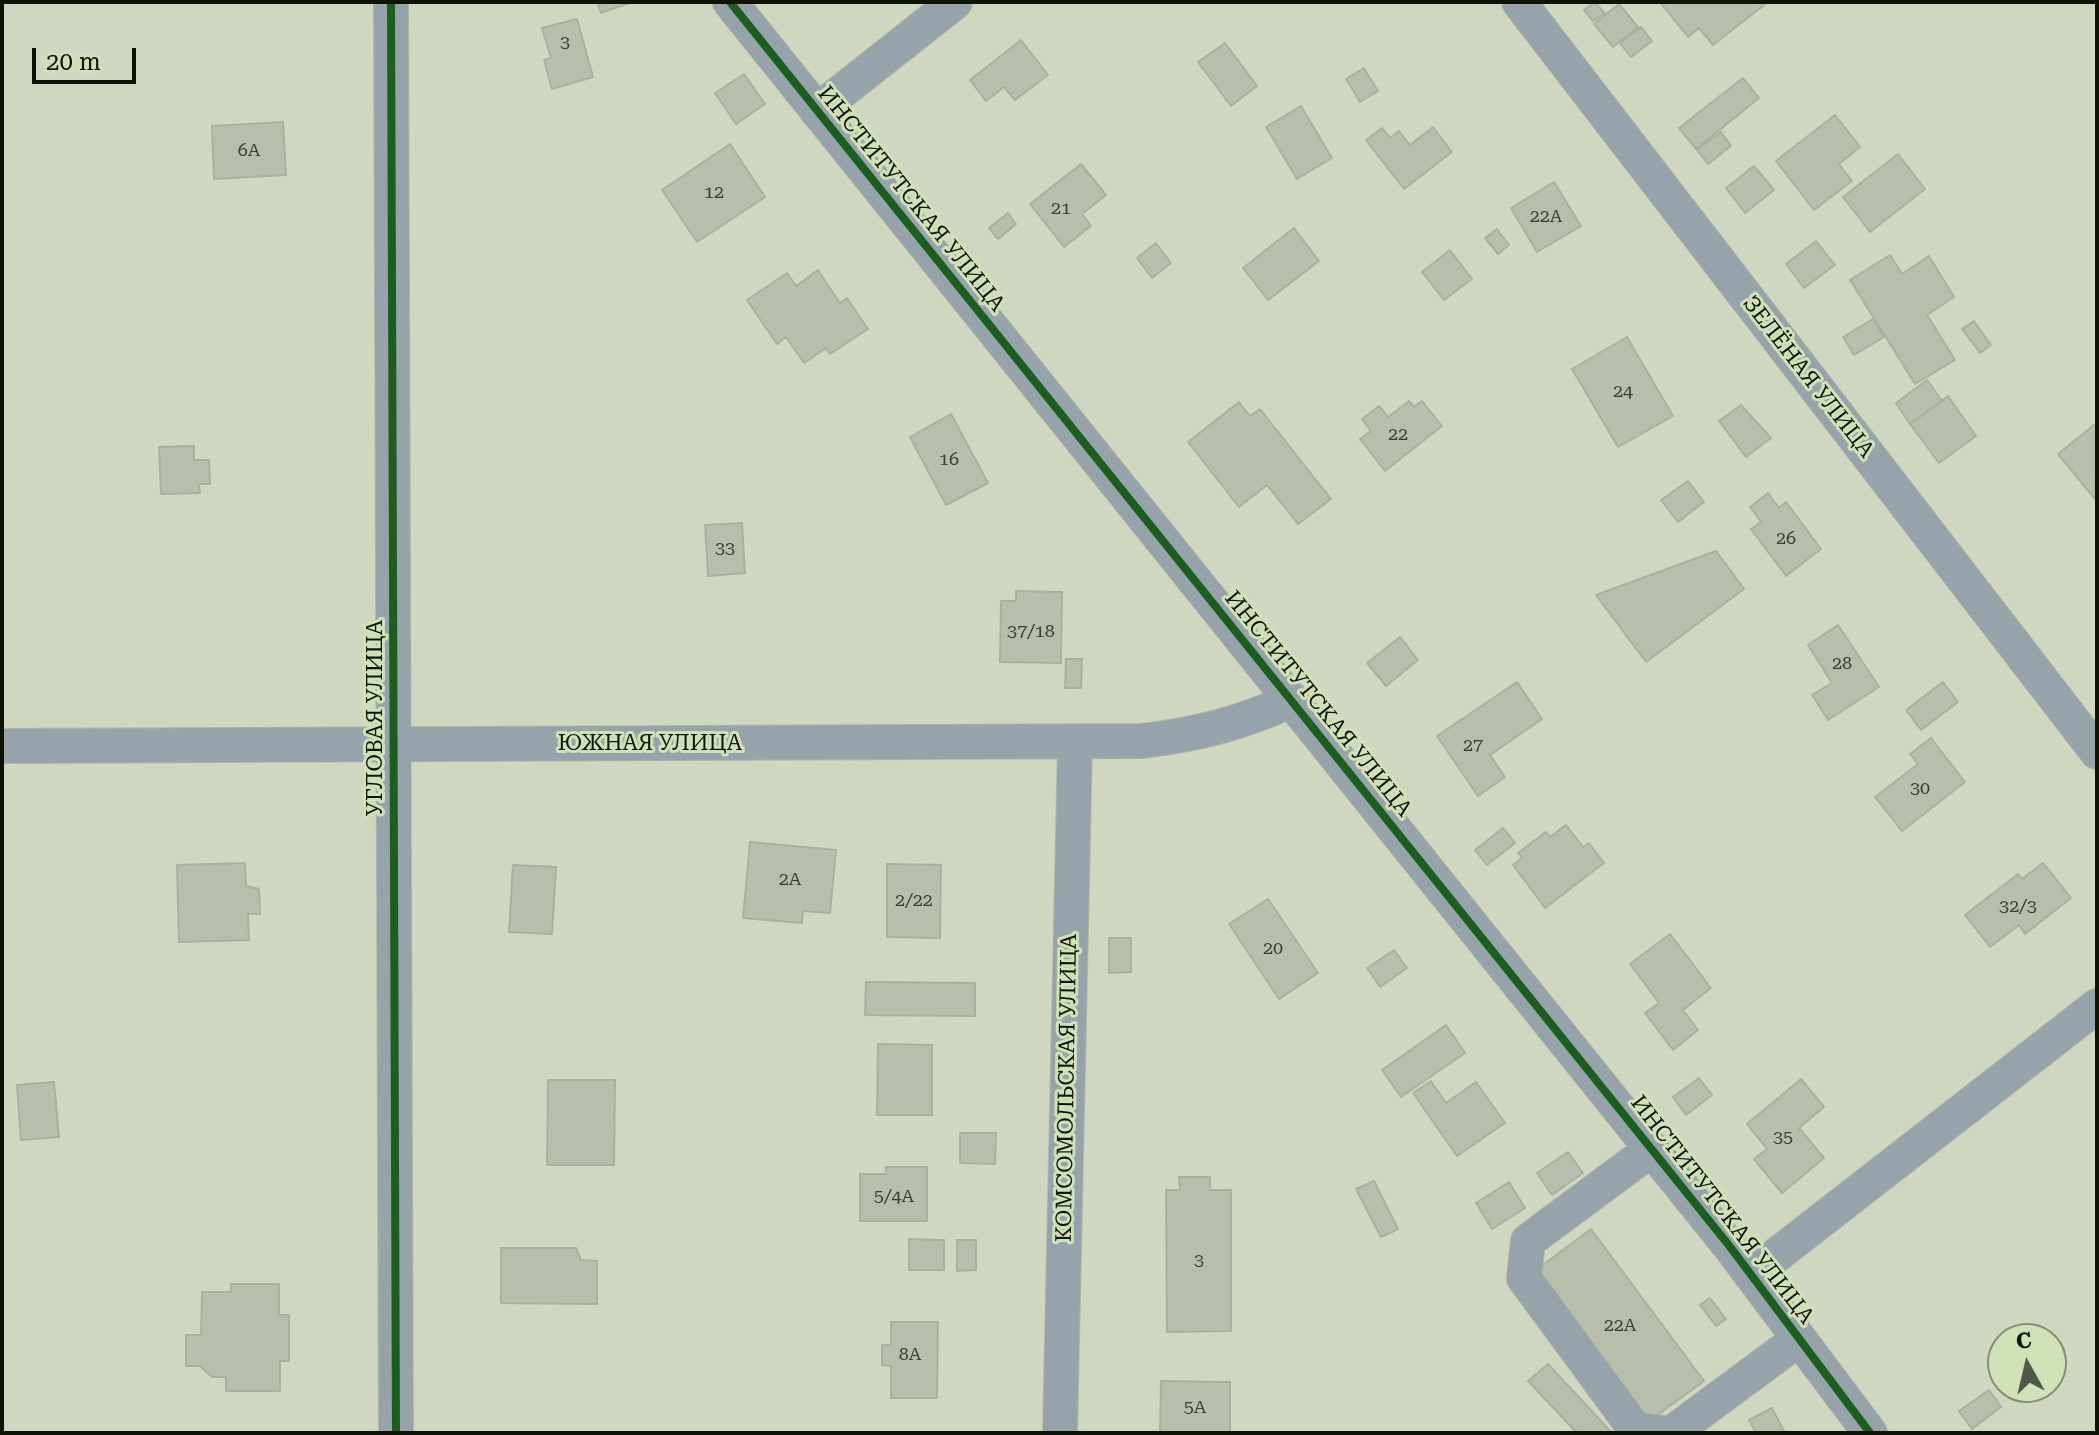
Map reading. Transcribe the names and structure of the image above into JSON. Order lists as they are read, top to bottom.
{
  "streets": {
    "street": [
      "ИНСТИТУТСКАЯ УЛИЦА",
      "ЗЕЛЁНАЯ УЛИЦА",
      "УГЛОВАЯ УЛИЦА",
      "ЮЖНАЯ УЛИЦА",
      "КОМСОМОЛЬСКАЯ УЛИЦА"
    ]
  },
  "crossings": [
    ["ИНСТИТУТСКАЯ УЛИЦА", "ЮЖНАЯ УЛИЦА"],
    ["УГЛОВАЯ УЛИЦА", "ЮЖНАЯ УЛИЦА"],
    ["ЮЖНАЯ УЛИЦА", "КОМСОМОЛЬСКАЯ УЛИЦА"]
  ],
  "house_numbers": [
    "3",
    "6А",
    "12",
    "21",
    "22А",
    "24",
    "22",
    "16",
    "26",
    "33",
    "37/18",
    "28",
    "27",
    "30",
    "2А",
    "2/22",
    "32/3",
    "20",
    "35",
    "5/4А",
    "3",
    "22А",
    "8А",
    "5А"
  ],
  "scale_bar": "20 m",
  "north": "top"
}
